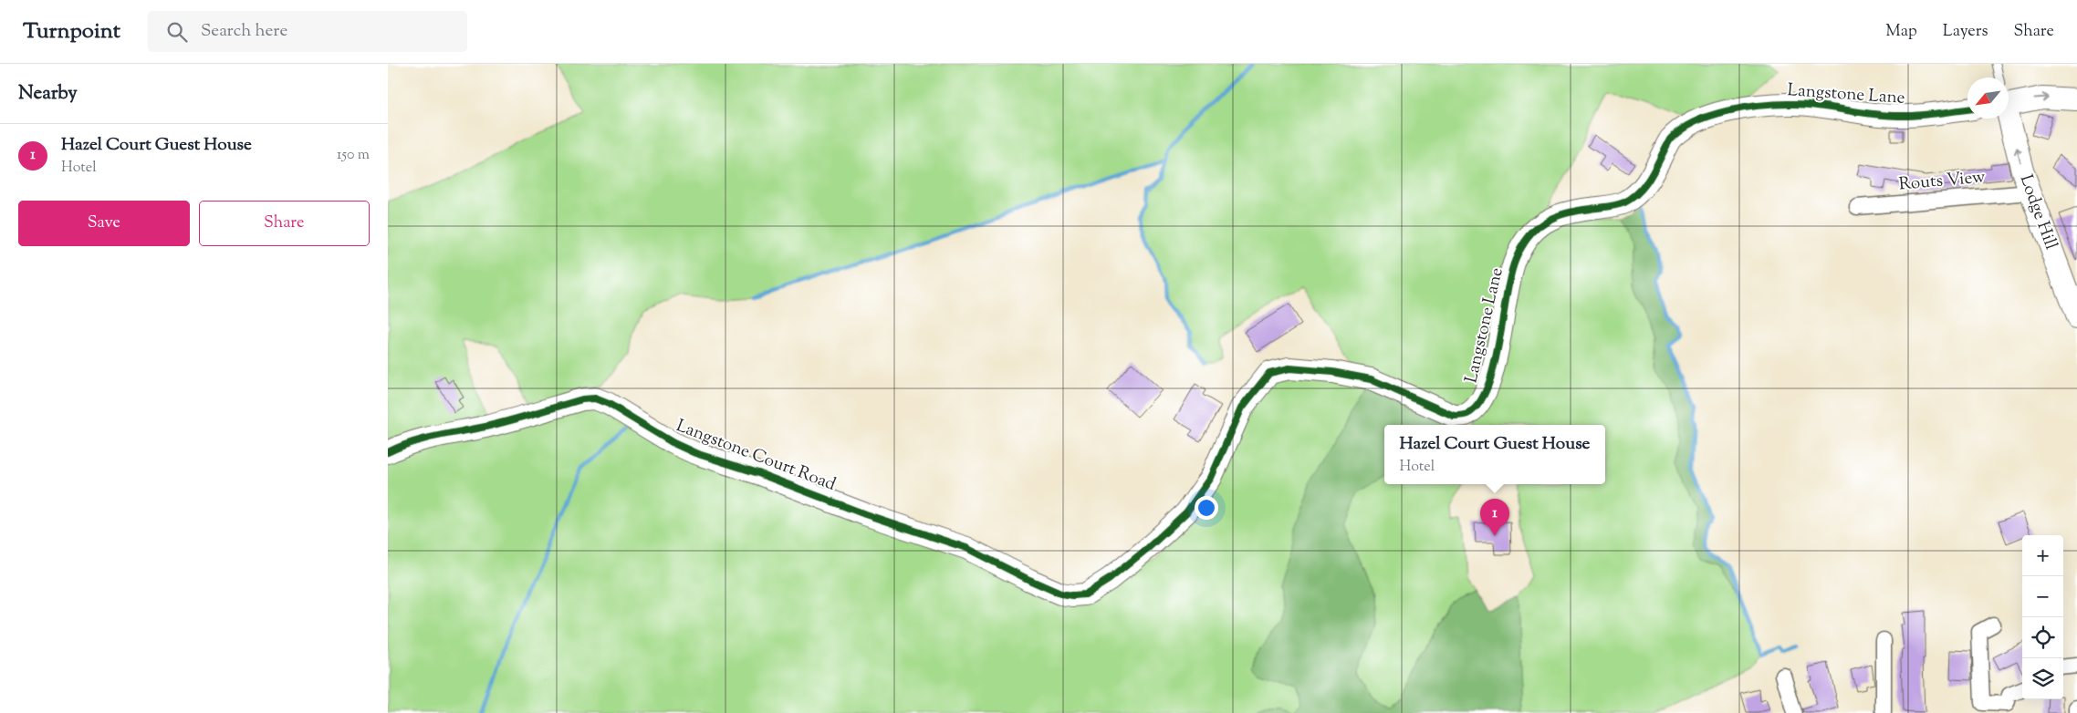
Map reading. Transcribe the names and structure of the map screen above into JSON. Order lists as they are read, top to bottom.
{
  "streets": {
    "street": [
      "Langstone Lane",
      "Routs View",
      "Lodge Hill",
      "Langstone Court Road"
    ]
  },
  "crossings": [
    ["Langstone Lane", "Langstone Court Road"],
    ["Routs View", "Lodge Hill"]
  ],
  "one_way": ["Lodge Hill"],
  "north": "bottom left",
  "page": {
    "header": "Turnpoint",
    "search": "Search here",
    "nav": ["Map", "Layers", "Share"],
    "heading": "Nearby",
    "list": [
      {
        "mark": "1",
        "name": "Hazel Court Guest House",
        "note": "Hotel",
        "value": "150 m"
      }
    ],
    "buttons": ["Save", "Share"],
    "popup": ["Hazel Court Guest House", "Hotel"],
    "pins": "1",
    "map_buttons": ["+", "−"]
  }
}
